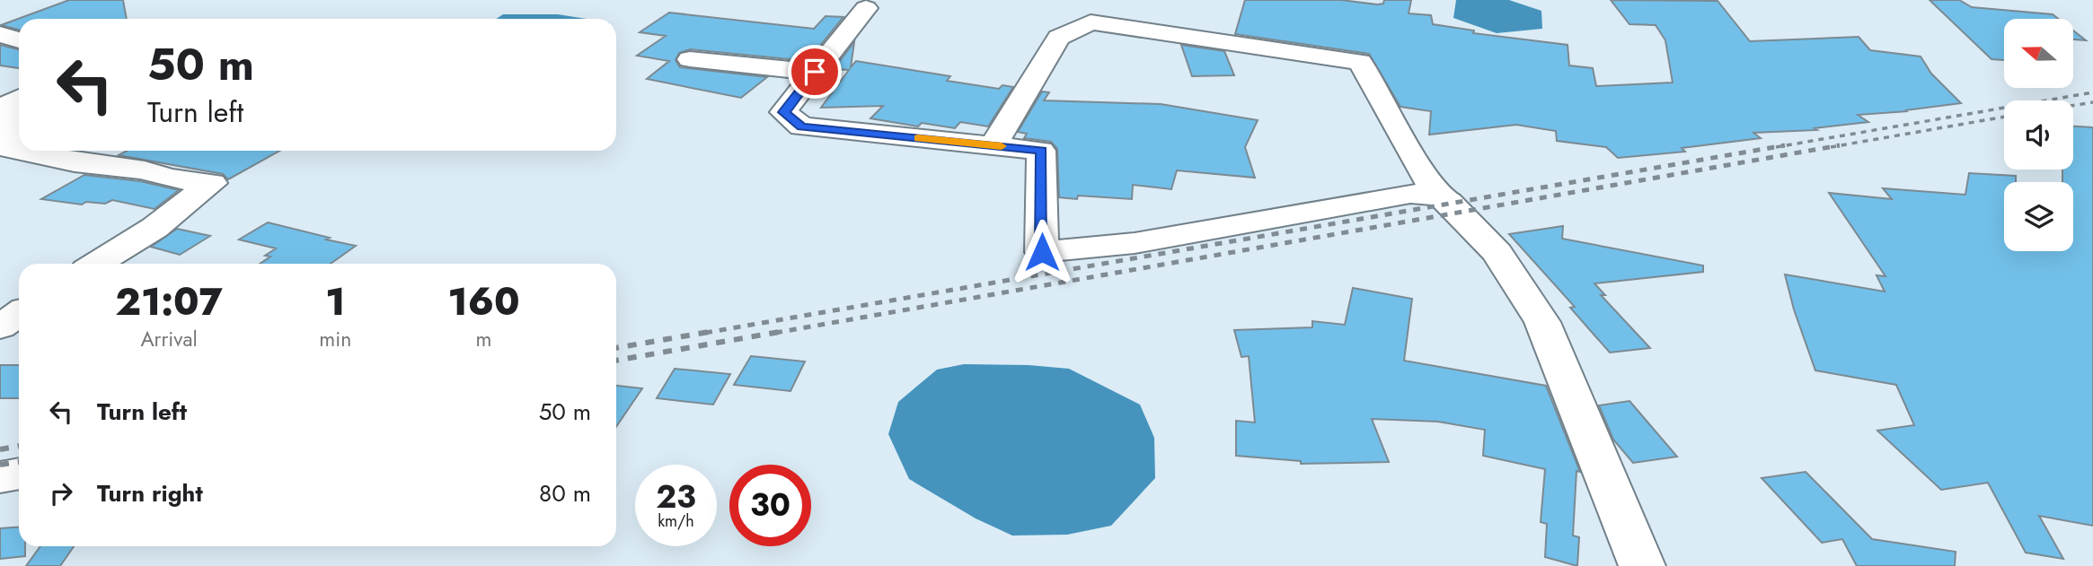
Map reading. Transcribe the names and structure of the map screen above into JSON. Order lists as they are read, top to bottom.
{
  "north": "left",
  "page": {
    "turn": ["50 m", "Turn left"],
    "eta": [
      "21:07",
      "Arrival",
      "1",
      "min",
      "160",
      "m"
    ],
    "list": [
      {
        "name": "Turn left",
        "value": "50 m"
      },
      {
        "name": "Turn right",
        "value": "80 m"
      }
    ],
    "speed": "23 km/h",
    "limit": "30"
  }
}
